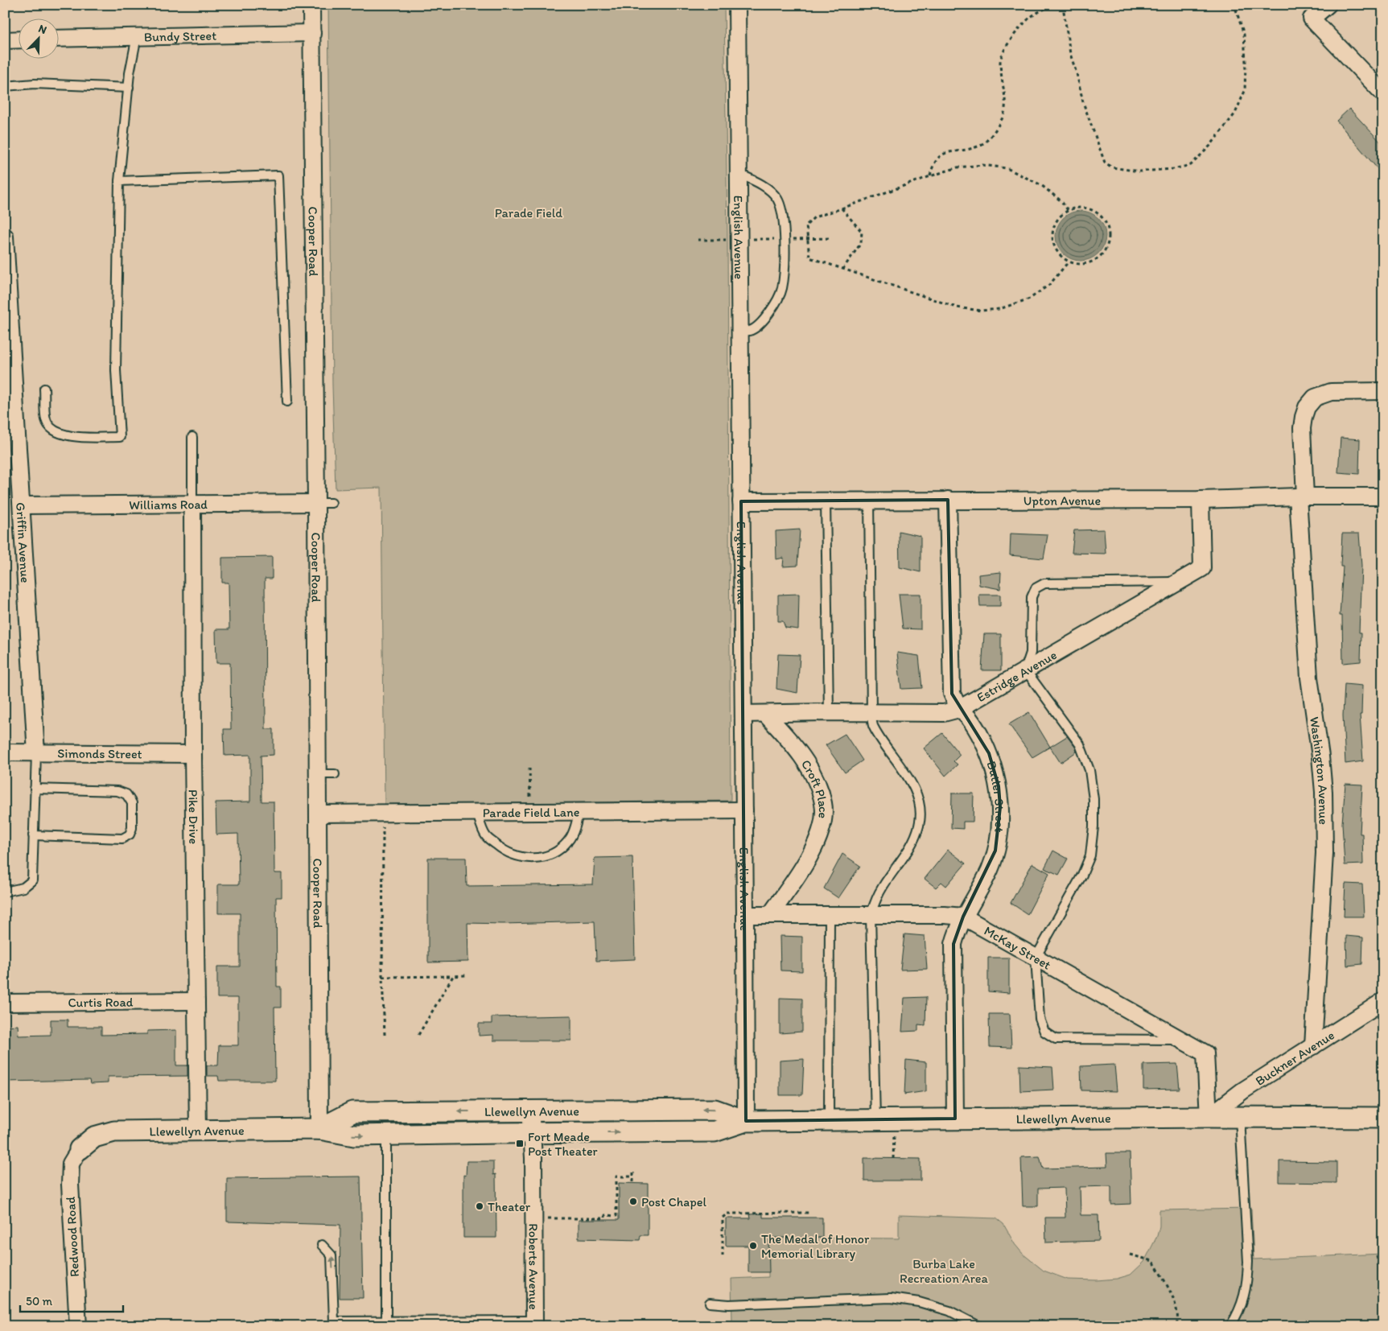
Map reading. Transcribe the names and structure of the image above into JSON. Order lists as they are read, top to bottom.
{
  "streets": {
    "street": [
      "Bundy Street",
      "English Avenue",
      "Cooper Road",
      "Upton Avenue",
      "Williams Road",
      "Griffin Avenue",
      "Estridge Avenue",
      "Simonds Street",
      "Washington Avenue",
      "Croft Place",
      "Butler Street",
      "Parade Field Lane",
      "Pike Drive",
      "McKay Street",
      "Curtis Road",
      "Buckner Avenue",
      "Llewellyn Avenue",
      "Redwood Road",
      "Roberts Avenue"
    ]
  },
  "crossings": [
    ["Bundy Street", "Cooper Road"],
    ["English Avenue", "Upton Avenue"],
    ["English Avenue", "Estridge Avenue"],
    ["English Avenue", "Parade Field Lane"],
    ["English Avenue", "McKay Street"],
    ["English Avenue", "Llewellyn Avenue"],
    ["Cooper Road", "Williams Road"],
    ["Cooper Road", "Parade Field Lane"],
    ["Cooper Road", "Llewellyn Avenue"],
    ["Upton Avenue", "Estridge Avenue"],
    ["Upton Avenue", "Washington Avenue"],
    ["Upton Avenue", "Butler Street"],
    ["Williams Road", "Griffin Avenue"],
    ["Williams Road", "Pike Drive"],
    ["Griffin Avenue", "Simonds Street"],
    ["Estridge Avenue", "Croft Place"],
    ["Estridge Avenue", "Butler Street"],
    ["Simonds Street", "Pike Drive"],
    ["Washington Avenue", "Buckner Avenue"],
    ["Croft Place", "McKay Street"],
    ["Butler Street", "McKay Street"],
    ["Butler Street", "Llewellyn Avenue"],
    ["Pike Drive", "Curtis Road"],
    ["Pike Drive", "Llewellyn Avenue"],
    ["McKay Street", "Buckner Avenue"],
    ["McKay Street", "Llewellyn Avenue"],
    ["Buckner Avenue", "Llewellyn Avenue"],
    ["Llewellyn Avenue", "Redwood Road"],
    ["Llewellyn Avenue", "Roberts Avenue"]
  ],
  "parks": ["Parade Field", "Burba Lake Recreation Area"],
  "places": {
    "transit": ["Fort Meade Post Theater"],
    "other": ["Post Chapel", "Theater", "The Medal of Honor Memorial Library"]
  },
  "scale_bar": "50 m",
  "north": "top right"
}
